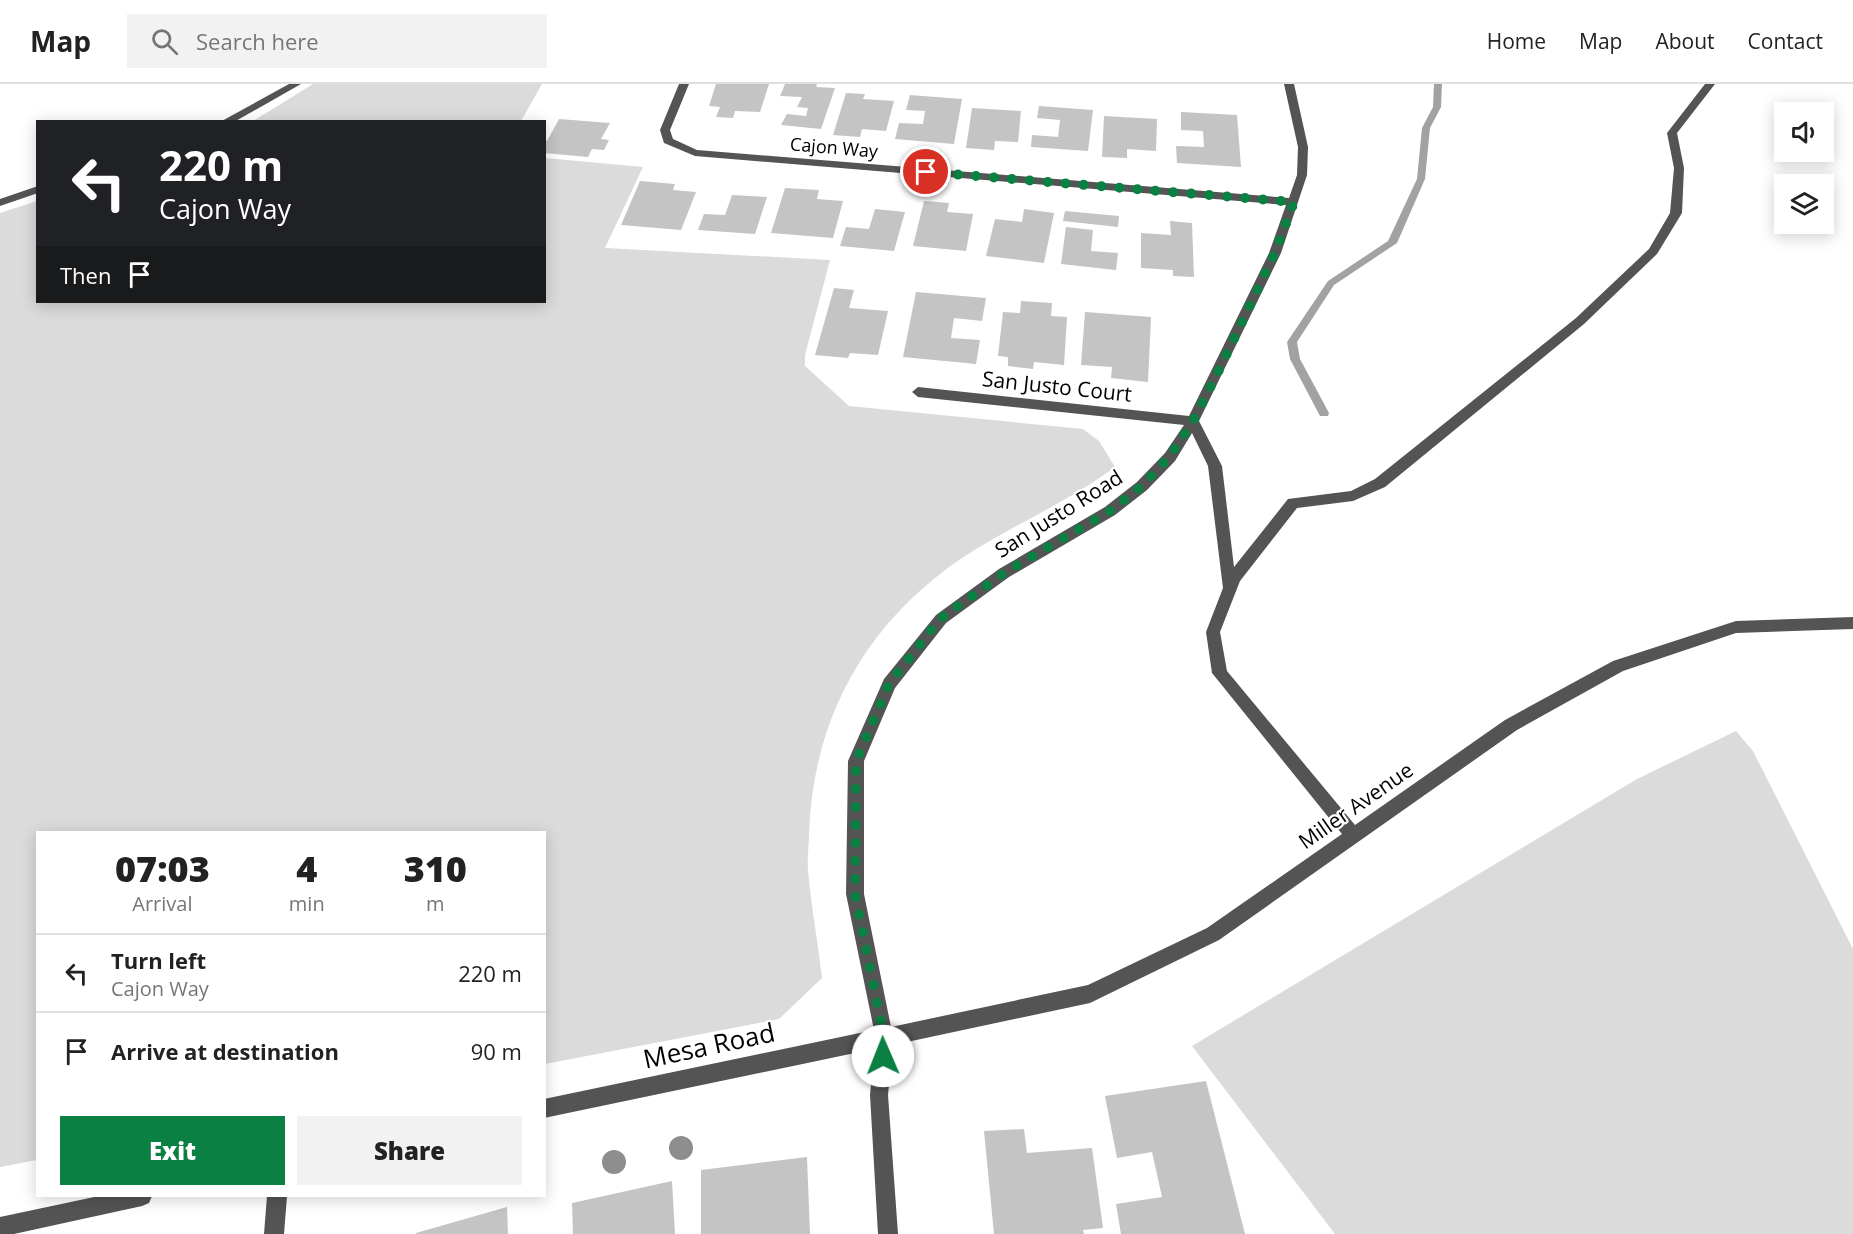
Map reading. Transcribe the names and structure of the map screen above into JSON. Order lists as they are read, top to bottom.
{
  "streets": {
    "street": [
      "Cajon Way",
      "San Justo Court",
      "San Justo Road",
      "Miller Avenue",
      "Mesa Road"
    ]
  },
  "crossings": [
    ["Cajon Way", "San Justo Road"],
    ["San Justo Court", "San Justo Road"],
    ["San Justo Road", "Miller Avenue"],
    ["San Justo Road", "Mesa Road"],
    ["Miller Avenue", "Mesa Road"]
  ],
  "page": {
    "header": "Map",
    "search": "Search here",
    "nav": [
      "Home",
      "Map",
      "About",
      "Contact"
    ],
    "turn": ["220 m", "Cajon Way"],
    "then": "Then",
    "eta": [
      "07:03",
      "Arrival",
      "4",
      "min",
      "310",
      "m"
    ],
    "list": [
      {
        "name": "Turn left",
        "note": "Cajon Way",
        "value": "220 m"
      },
      {
        "name": "Arrive at destination",
        "value": "90 m"
      }
    ],
    "buttons": ["Exit", "Share"]
  }
}
